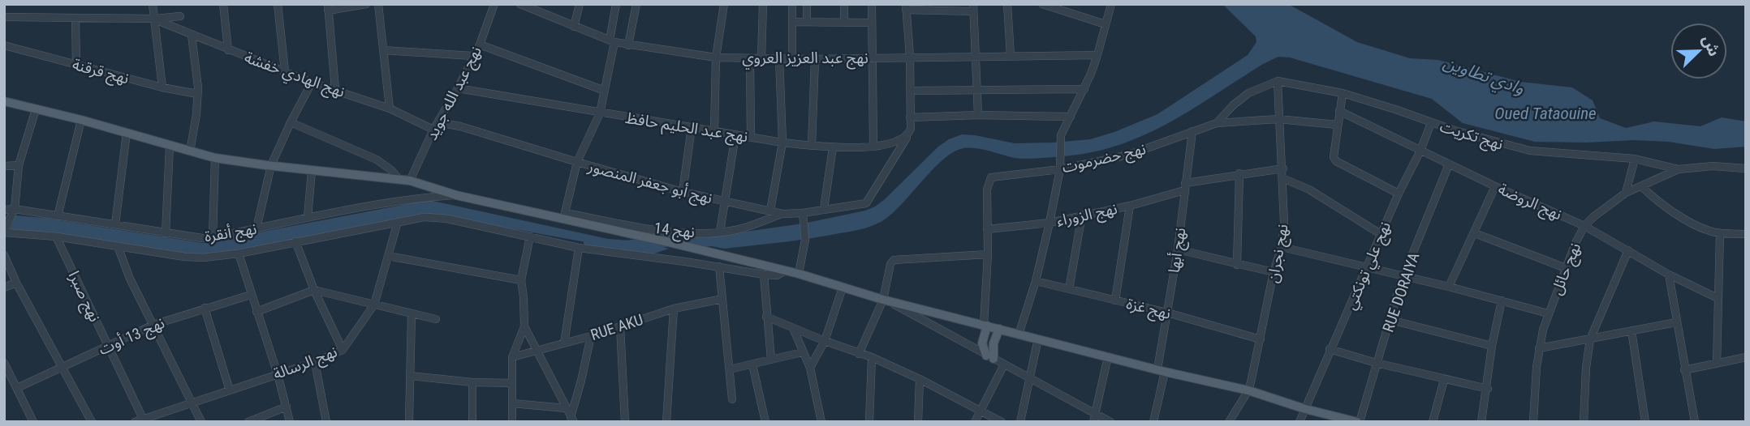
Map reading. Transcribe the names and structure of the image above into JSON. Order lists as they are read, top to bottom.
{
  "streets": {
    "street": [
      "نهج عبد العزيز العروي",
      "نهج قرقنة",
      "نهج الهادي خفشة",
      "نهج عبد الله جويد",
      "نهج عبد الحليم حافظ",
      "نهج تكريت",
      "نهج حضرموت",
      "نهج أبو جعفر المنصور",
      "نهج الروضة",
      "نهج الزوراء",
      "نهج 14",
      "نهج أنقرة",
      "نهج أبها",
      "نهج نجران",
      "نهج علي تونكتي",
      "نهج حائل",
      "RUE DORAIYA",
      "نهج صبرا",
      "نهج غزة",
      "RUE AKU",
      "نهج 13 أوت",
      "نهج الرسالة"
    ]
  },
  "crossings": [
    ["نهج الهادي خفشة", "نهج عبد الله جويد"],
    ["نهج الهادي خفشة", "نهج أبو جعفر المنصور"],
    ["نهج عبد الله جويد", "نهج عبد الحليم حافظ"],
    ["نهج عبد الله جويد", "نهج أبو جعفر المنصور"],
    ["نهج عبد الحليم حافظ", "نهج أبو جعفر المنصور"],
    ["نهج تكريت", "نهج نجران"],
    ["نهج تكريت", "نهج علي تونكتي"],
    ["نهج تكريت", "نهج حائل"],
    ["نهج حضرموت", "نهج الزوراء"],
    ["نهج حضرموت", "نهج أبها"],
    ["نهج أبو جعفر المنصور", "نهج 14"],
    ["نهج الروضة", "نهج علي تونكتي"],
    ["نهج الروضة", "نهج حائل"],
    ["نهج الروضة", "RUE DORAIYA"],
    ["نهج الزوراء", "نهج أبها"],
    ["نهج الزوراء", "نهج نجران"],
    ["نهج أبها", "نهج غزة"],
    ["نهج نجران", "نهج غزة"],
    ["نهج صبرا", "نهج 13 أوت"],
    ["نهج صبرا", "نهج الرسالة"]
  ],
  "water": ["وادي تطاوين", "Oued Tataouine"],
  "north": "top right"
}
